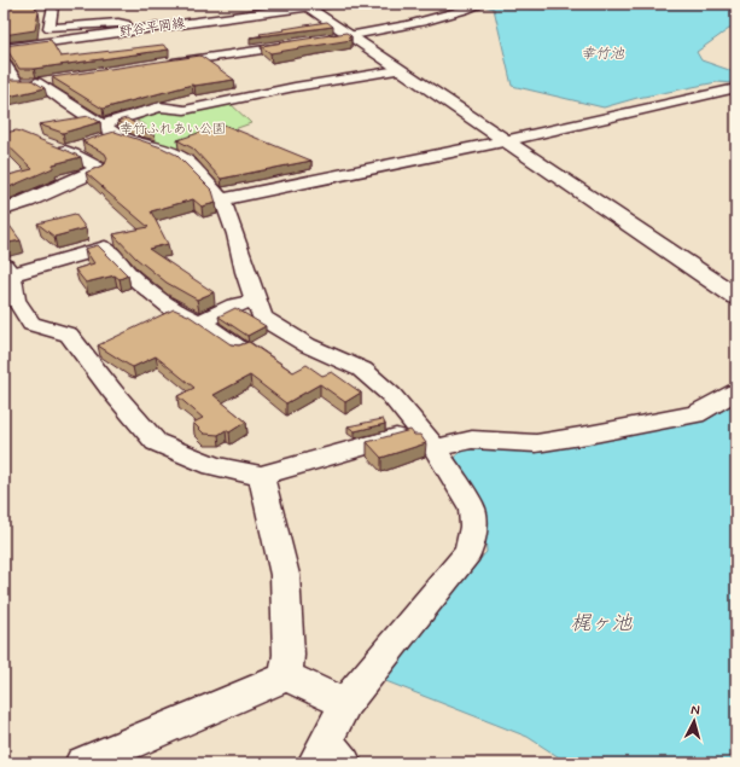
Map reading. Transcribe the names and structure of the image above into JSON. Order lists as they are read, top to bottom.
{
  "streets": {
    "street": ["野谷平岡線"]
  },
  "water": ["幸竹池", "梶ヶ池"],
  "parks": ["幸竹ふれあい公園"],
  "north": "top"
}
